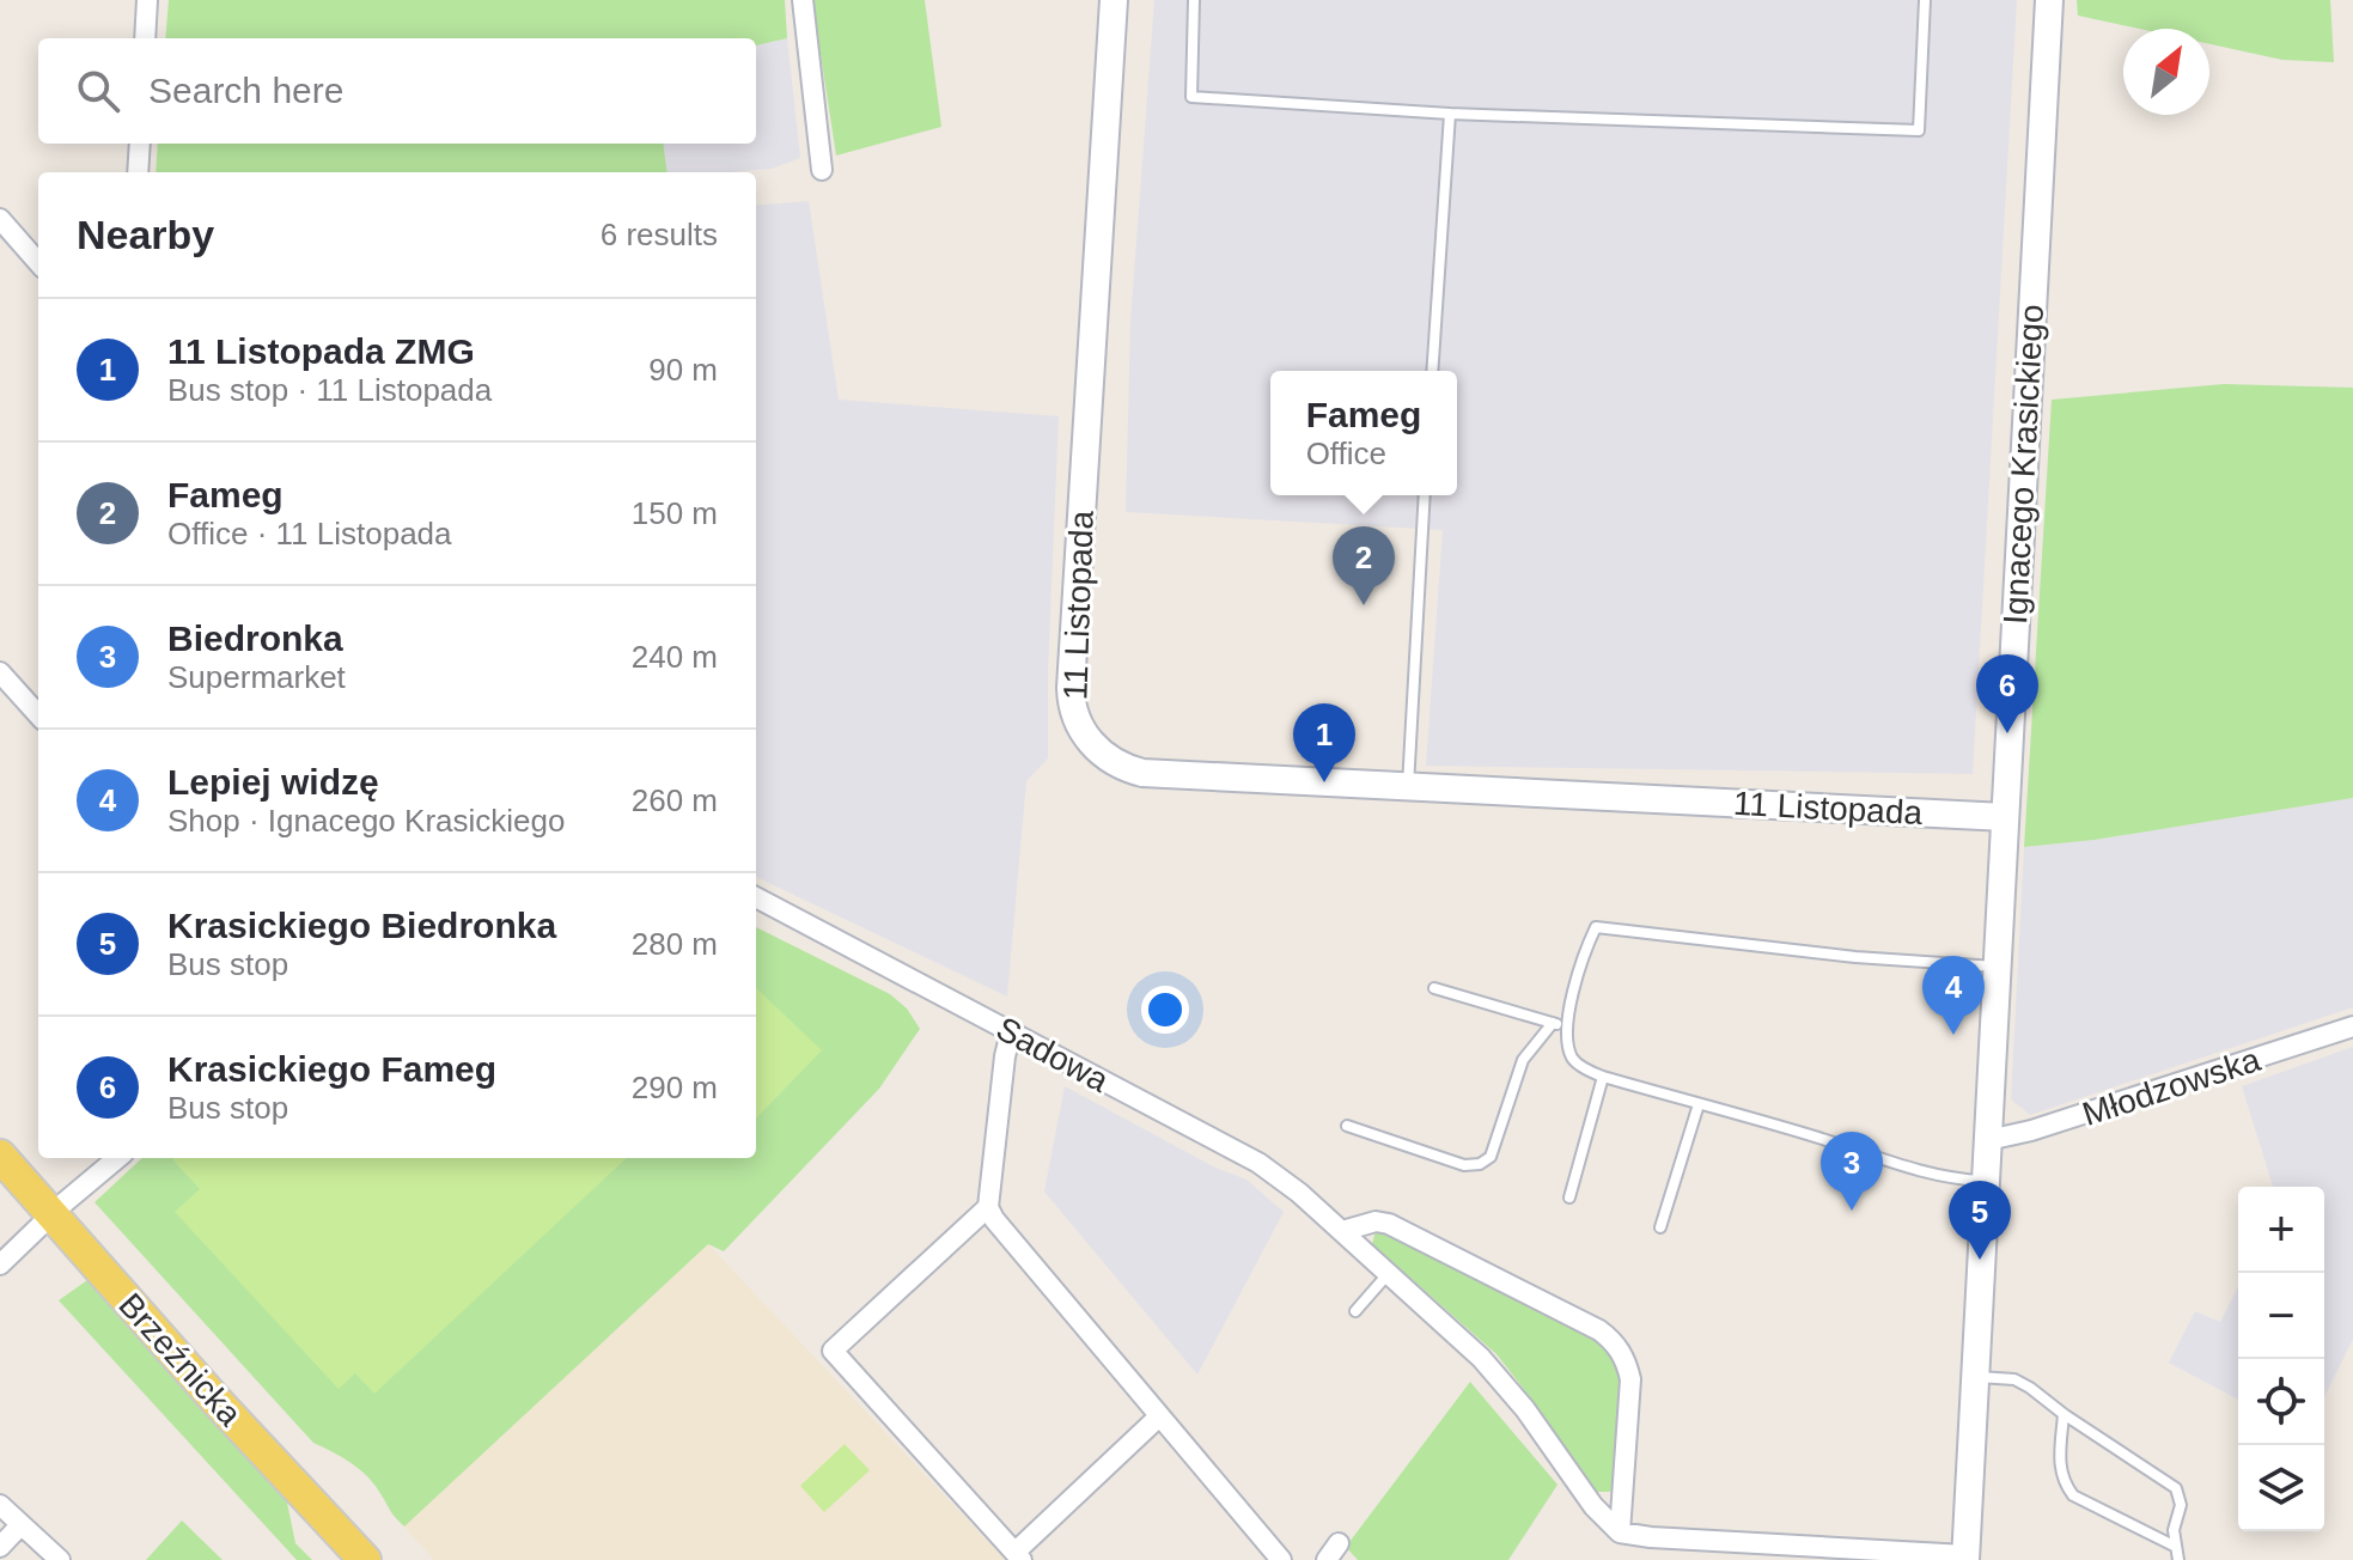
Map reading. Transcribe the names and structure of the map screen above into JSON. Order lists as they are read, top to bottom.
{
  "streets": {
    "main road": ["Brzeźnicka"],
    "street": [
      "Ignacego Krasickiego",
      "11 Listopada",
      "Sadowa",
      "Młodzowska"
    ]
  },
  "crossings": [
    ["Ignacego Krasickiego", "11 Listopada"],
    ["Ignacego Krasickiego", "Młodzowska"]
  ],
  "north": "top right",
  "page": {
    "search": "Search here",
    "heading": ["Nearby", "6 results"],
    "list": [
      {
        "mark": "1",
        "name": "11 Listopada ZMG",
        "note": "Bus stop · 11 Listopada",
        "value": "90 m"
      },
      {
        "mark": "2",
        "name": "Fameg",
        "note": "Office · 11 Listopada",
        "value": "150 m"
      },
      {
        "mark": "3",
        "name": "Biedronka",
        "note": "Supermarket",
        "value": "240 m"
      },
      {
        "mark": "4",
        "name": "Lepiej widzę",
        "note": "Shop · Ignacego Krasickiego",
        "value": "260 m"
      },
      {
        "mark": "5",
        "name": "Krasickiego Biedronka",
        "note": "Bus stop",
        "value": "280 m"
      },
      {
        "mark": "6",
        "name": "Krasickiego Fameg",
        "note": "Bus stop",
        "value": "290 m"
      }
    ],
    "popup": ["Fameg", "Office"],
    "pins": [
      "2",
      "6",
      "1",
      "4",
      "3",
      "5"
    ],
    "map_buttons": ["+", "−"]
  }
}
